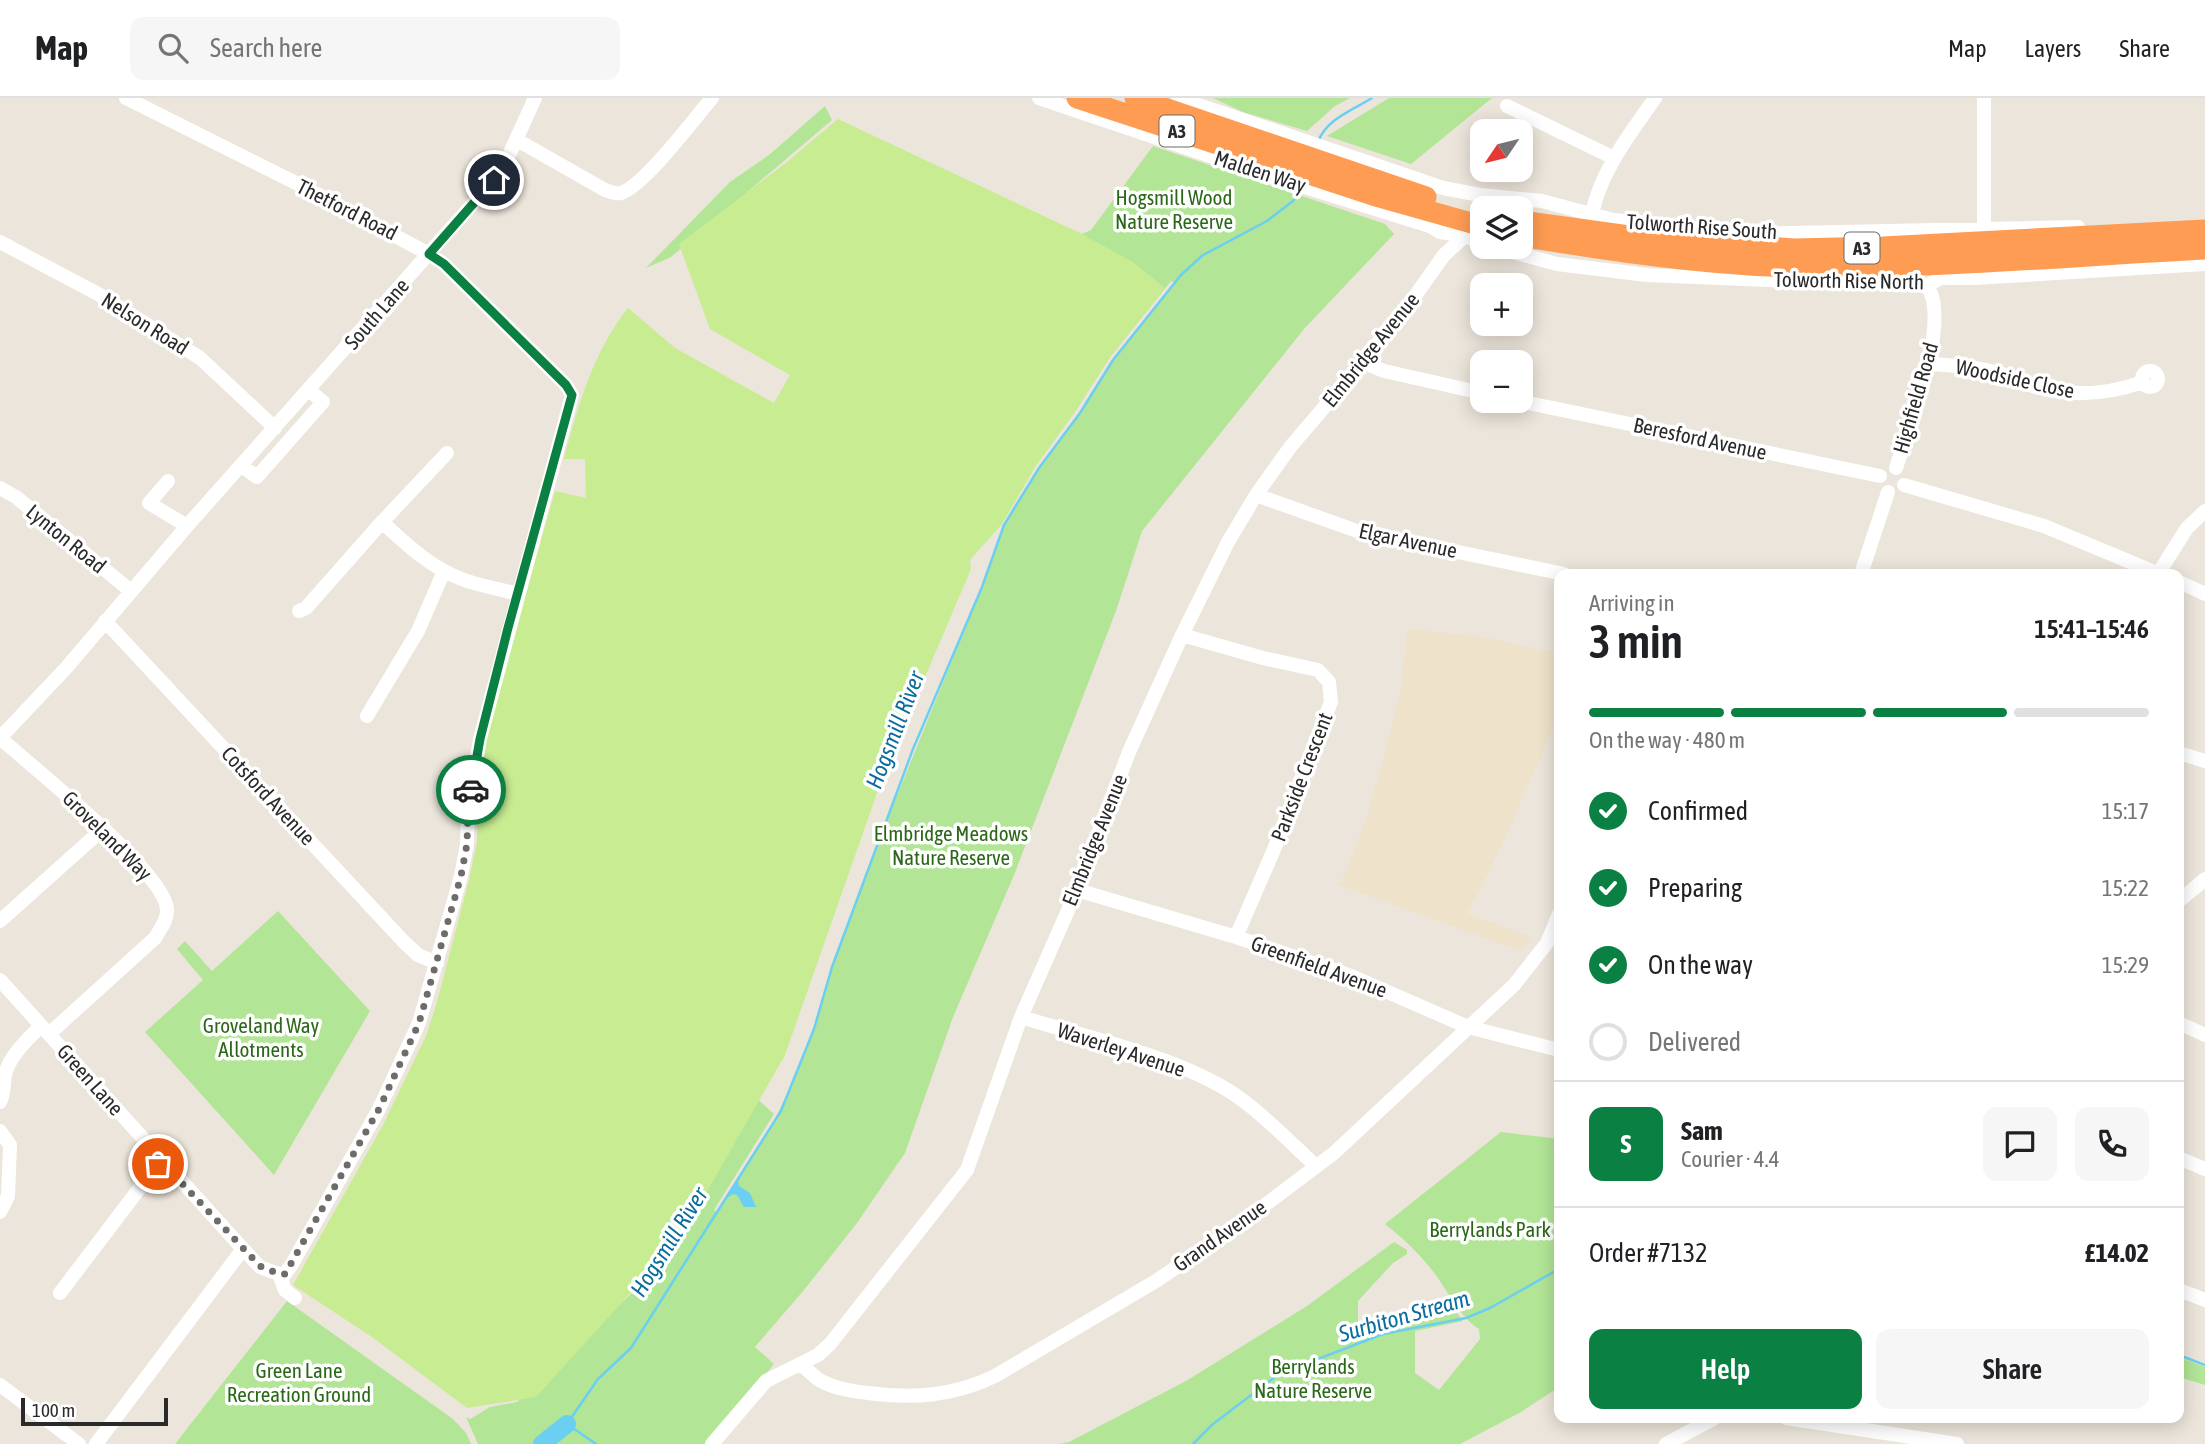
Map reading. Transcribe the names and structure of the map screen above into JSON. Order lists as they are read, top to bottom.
{
  "streets": {
    "highway": [
      "A3",
      "Malden Way",
      "Tolworth Rise South",
      "Tolworth Rise North"
    ],
    "street": [
      "Thetford Road",
      "South Lane",
      "Nelson Road",
      "Elmbridge Avenue",
      "Woodside Close",
      "Highfield Road",
      "Beresford Avenue",
      "Lynton Road",
      "Elgar Avenue",
      "Parkside Crescent",
      "Cotsford Avenue",
      "Groveland Way",
      "Greenfield Avenue",
      "Waverley Avenue",
      "Green Lane",
      "Grand Avenue"
    ]
  },
  "crossings": [
    ["A3", "Malden Way"],
    ["A3", "Tolworth Rise South"],
    ["Malden Way", "Tolworth Rise South"],
    ["Thetford Road", "South Lane"],
    ["Tolworth Rise North", "Highfield Road"],
    ["South Lane", "Nelson Road"],
    ["South Lane", "Lynton Road"],
    ["South Lane", "Cotsford Avenue"],
    ["South Lane", "Groveland Way"],
    ["Elmbridge Avenue", "Elgar Avenue"],
    ["Elmbridge Avenue", "Parkside Crescent"],
    ["Elmbridge Avenue", "Greenfield Avenue"],
    ["Elmbridge Avenue", "Waverley Avenue"],
    ["Elmbridge Avenue", "Grand Avenue"],
    ["Woodside Close", "Highfield Road"],
    ["Highfield Road", "Beresford Avenue"],
    ["Parkside Crescent", "Greenfield Avenue"],
    ["Groveland Way", "Green Lane"],
    ["Greenfield Avenue", "Grand Avenue"],
    ["Waverley Avenue", "Grand Avenue"]
  ],
  "water": ["Hogsmill River", "Surbiton Stream"],
  "parks": [
    "Hogsmill Wood Nature Reserve",
    "Elmbridge Meadows Nature Reserve",
    "Groveland Way Allotments",
    "Berrylands Park",
    "Berrylands Nature Reserve",
    "Green Lane Recreation Ground"
  ],
  "scale_bar": "100 m",
  "north": "bottom left",
  "page": {
    "header": "Map",
    "search": "Search here",
    "nav": ["Map", "Layers", "Share"],
    "map_buttons": ["+", "−"],
    "heading": ["3 min", "Arriving in", "15:41–15:46"],
    "panel": [
      "Sam",
      "Courier · 4.4",
      "Order #7132",
      "£14.02"
    ],
    "bar": "On the way · 480 m",
    "list": [
      ["Confirmed", "15:17"],
      ["Preparing", "15:22"],
      ["On the way", "15:29"],
      "Delivered"
    ],
    "round": "S",
    "buttons": ["Help", "Share"],
    "scale": "100 m"
  }
}
